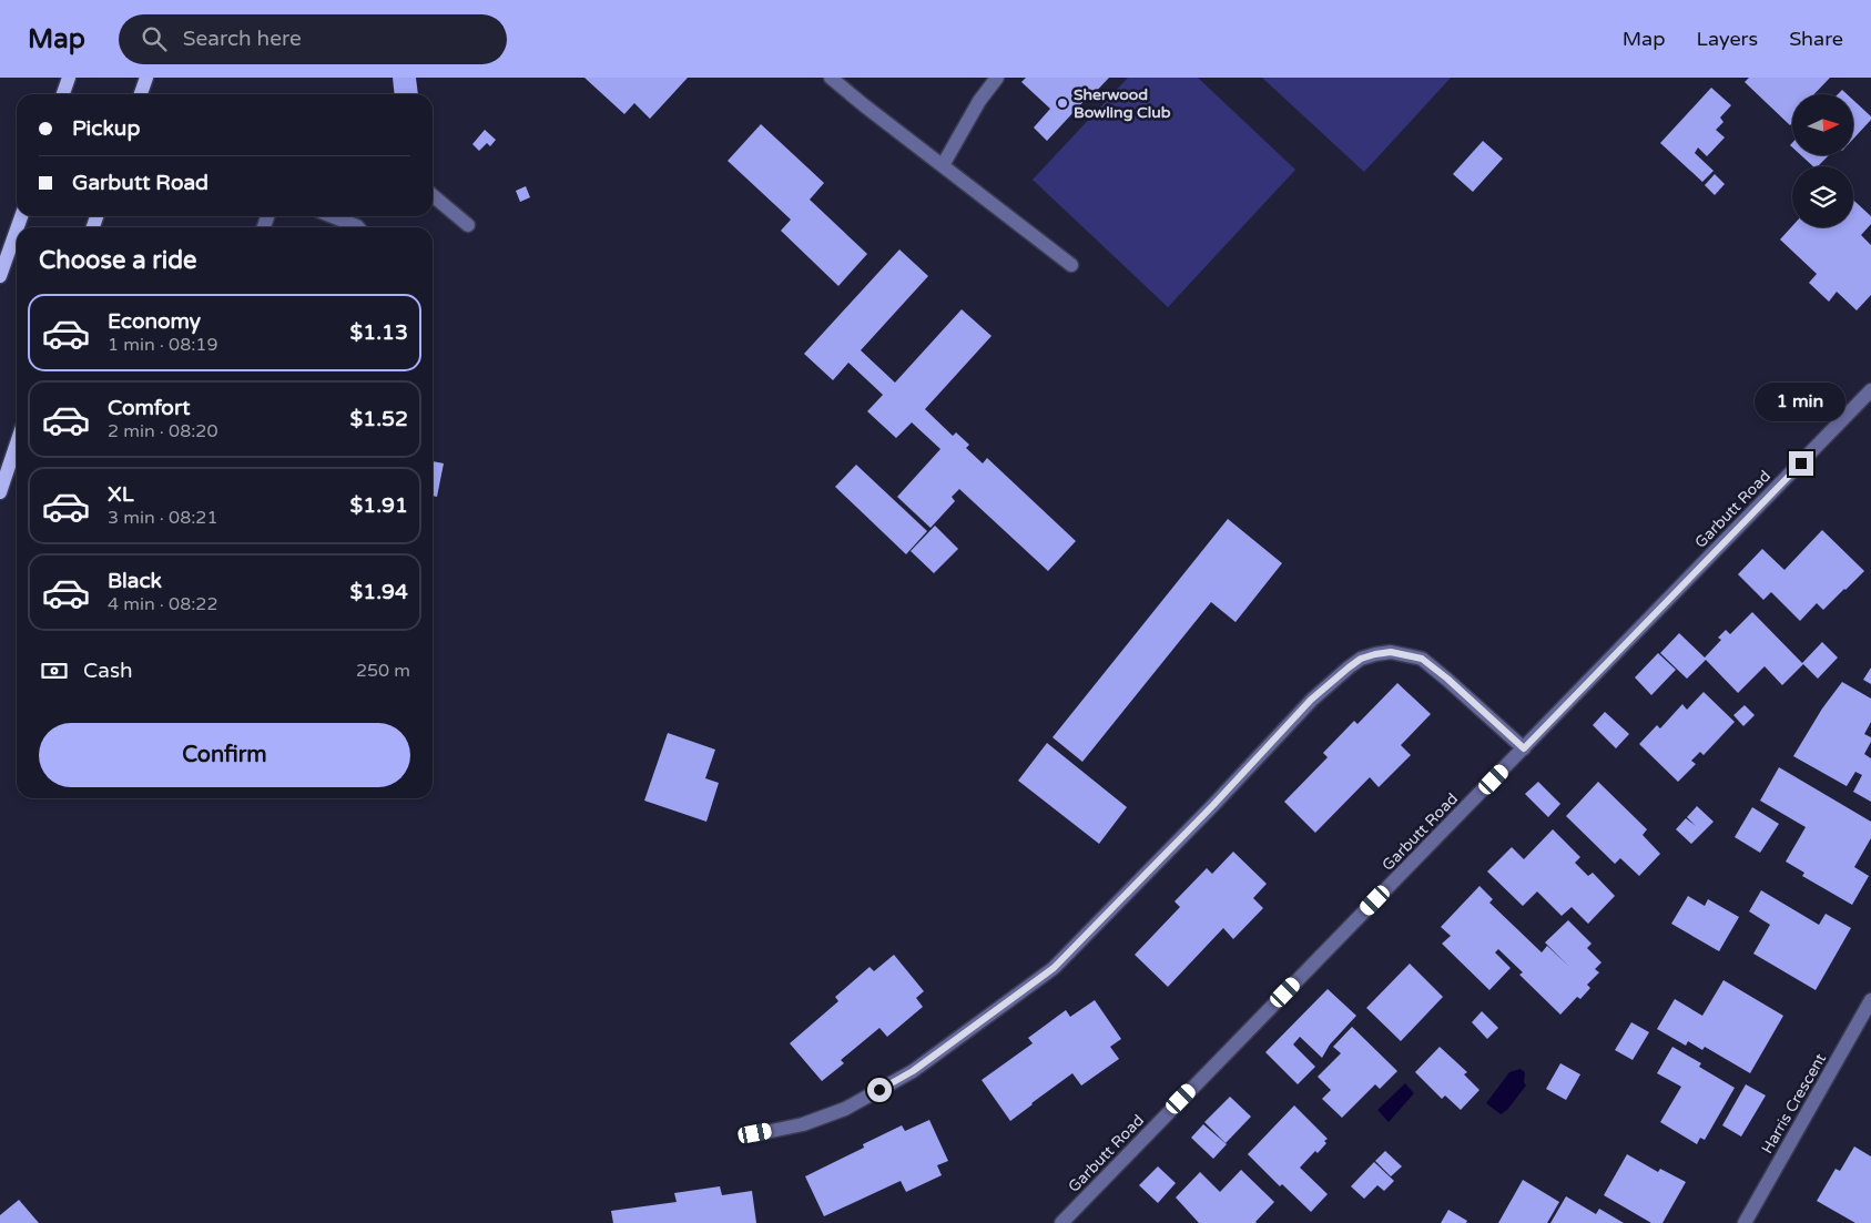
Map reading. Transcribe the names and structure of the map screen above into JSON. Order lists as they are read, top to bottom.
{
  "streets": {
    "street": ["Garbutt Road", "Harris Crescent"]
  },
  "places": ["Sherwood Bowling Club"],
  "north": "right",
  "page": {
    "header": "Map",
    "search": "Search here",
    "nav": ["Map", "Layers", "Share"],
    "banner": ["Pickup", "Garbutt Road"],
    "heading": "Choose a ride",
    "list": [
      {
        "name": "Economy",
        "note": "1 min · 08:19",
        "value": "$1.13"
      },
      {
        "name": "Comfort",
        "note": "2 min · 08:20",
        "value": "$1.52"
      },
      {
        "name": "XL",
        "note": "3 min · 08:21",
        "value": "$1.91"
      },
      {
        "name": "Black",
        "note": "4 min · 08:22",
        "value": "$1.94"
      }
    ],
    "bubble": "1 min",
    "pay": ["Cash", "250 m"],
    "buttons": "Confirm"
  }
}
